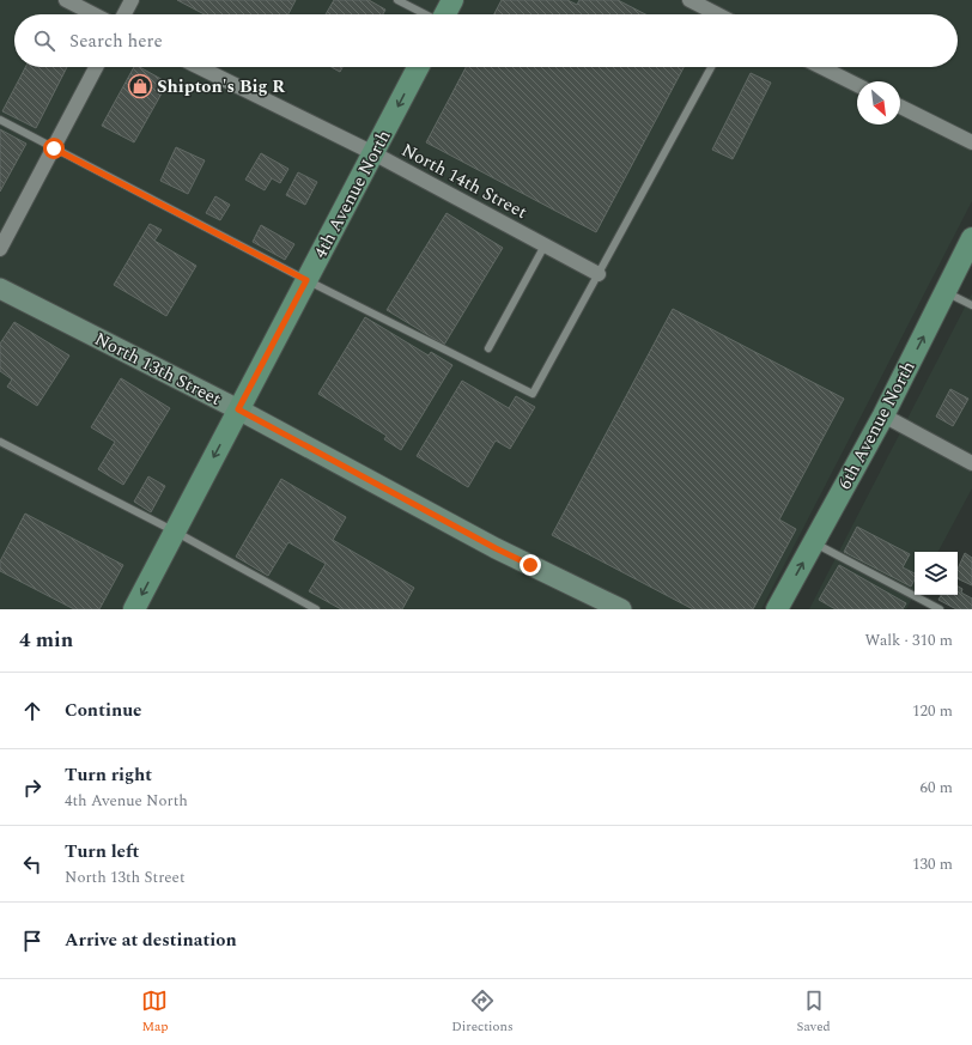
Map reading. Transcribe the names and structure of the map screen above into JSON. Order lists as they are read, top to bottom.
{
  "streets": {
    "main road": ["4th Avenue North", "6th Avenue North"],
    "street": ["North 14th Street", "North 13th Street"]
  },
  "crossings": [
    ["North 14th Street", "4th Avenue North"],
    ["4th Avenue North", "North 13th Street"]
  ],
  "one_way": ["4th Avenue North", "6th Avenue North"],
  "places": {
    "shop": ["Shipton's Big R"]
  },
  "north": "bottom right",
  "page": {
    "search": "Search here",
    "heading": ["4 min", "Walk · 310 m"],
    "list": [
      ["Continue", "120 m"],
      ["Turn right", "4th Avenue North", "60 m"],
      ["Turn left", "North 13th Street", "130 m"],
      "Arrive at destination"
    ],
    "nav": ["Map", "Directions", "Saved"]
  }
}
